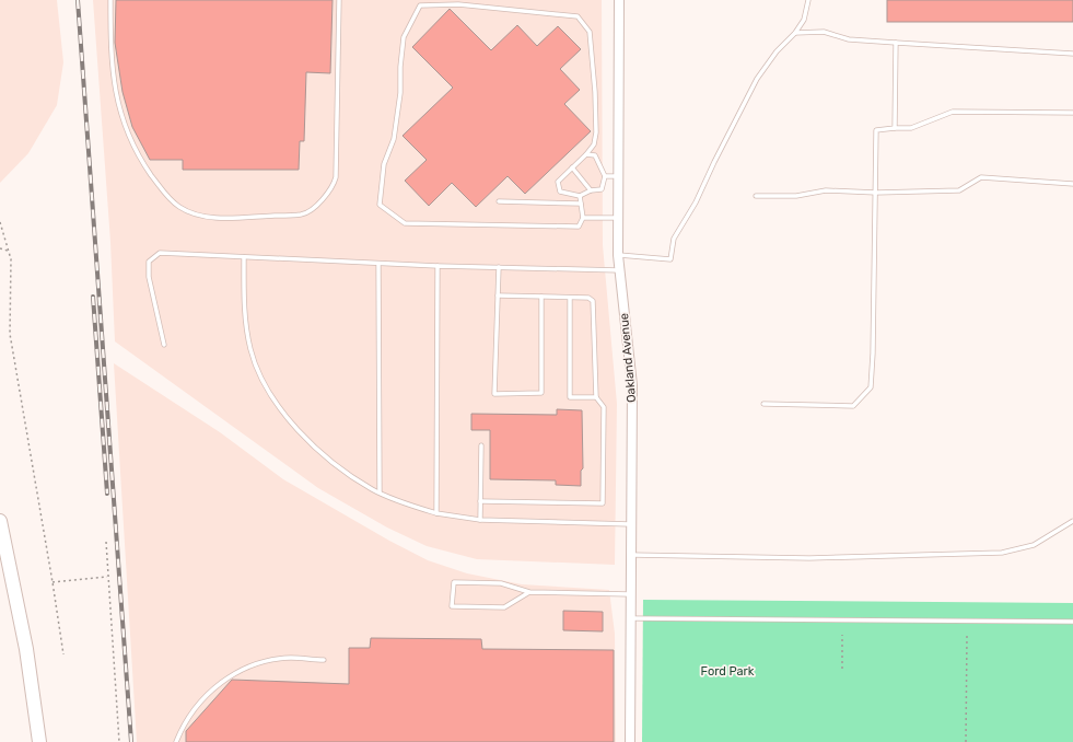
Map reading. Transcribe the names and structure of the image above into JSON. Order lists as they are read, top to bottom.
{
  "streets": {
    "street": ["Oakland Avenue"]
  },
  "parks": ["Ford Park"]
}
